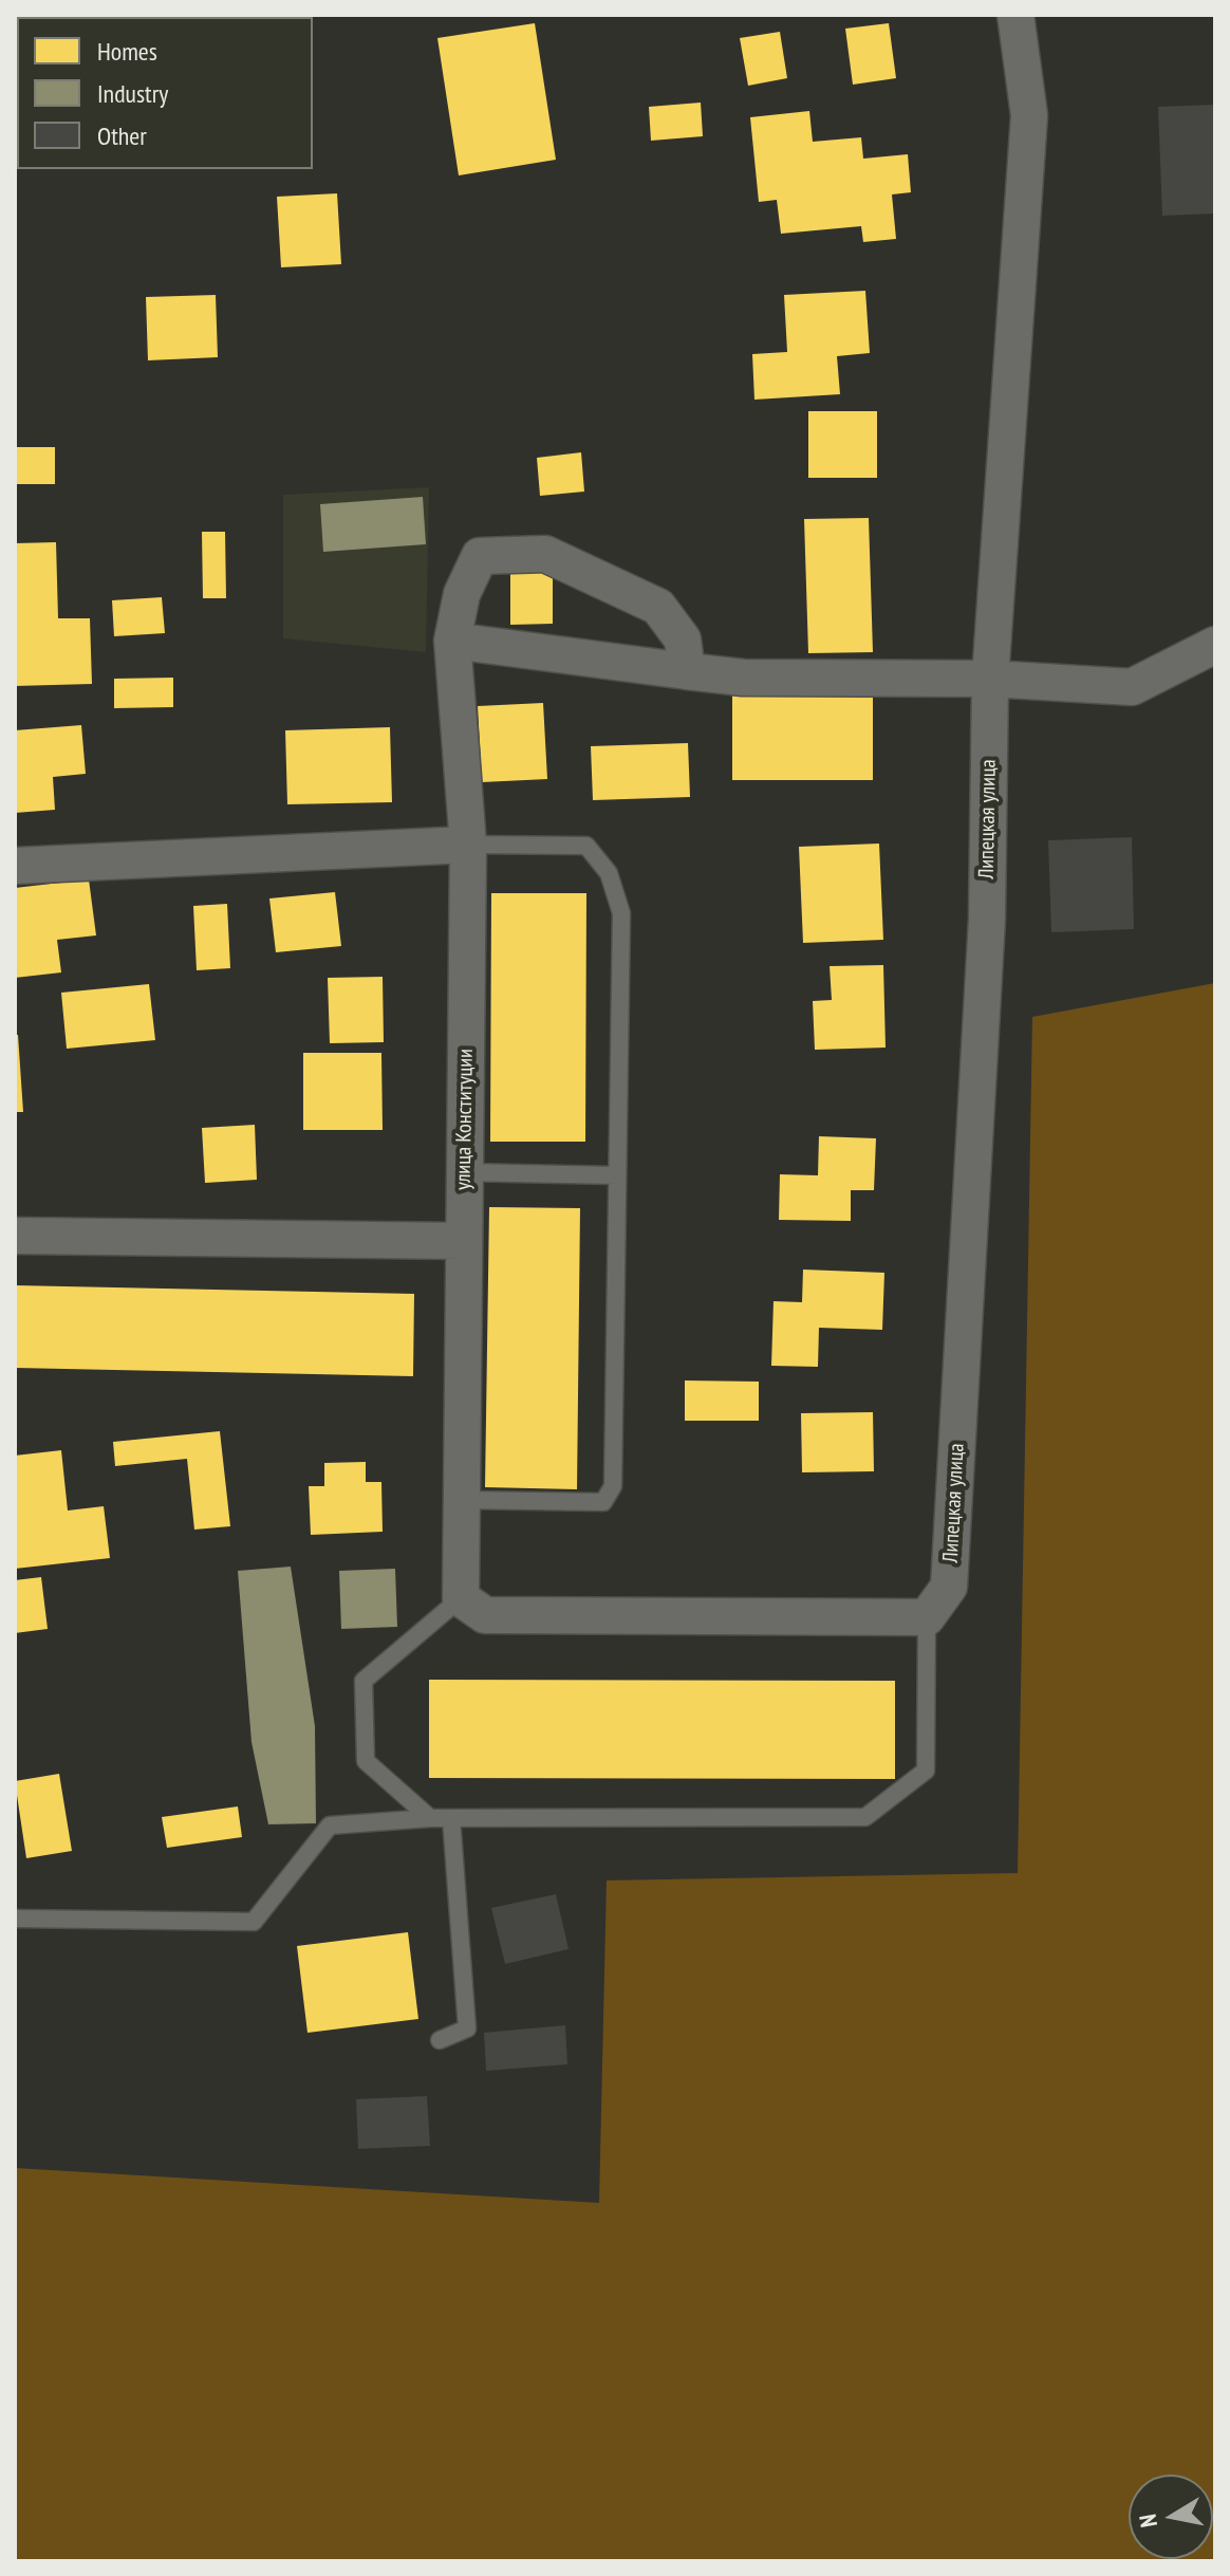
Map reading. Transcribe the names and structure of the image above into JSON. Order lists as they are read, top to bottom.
{
  "streets": {
    "street": ["Липецкая улица", "улица Конституции"]
  },
  "legend": ["Homes", "Industry", "Other"],
  "north": "left"
}
